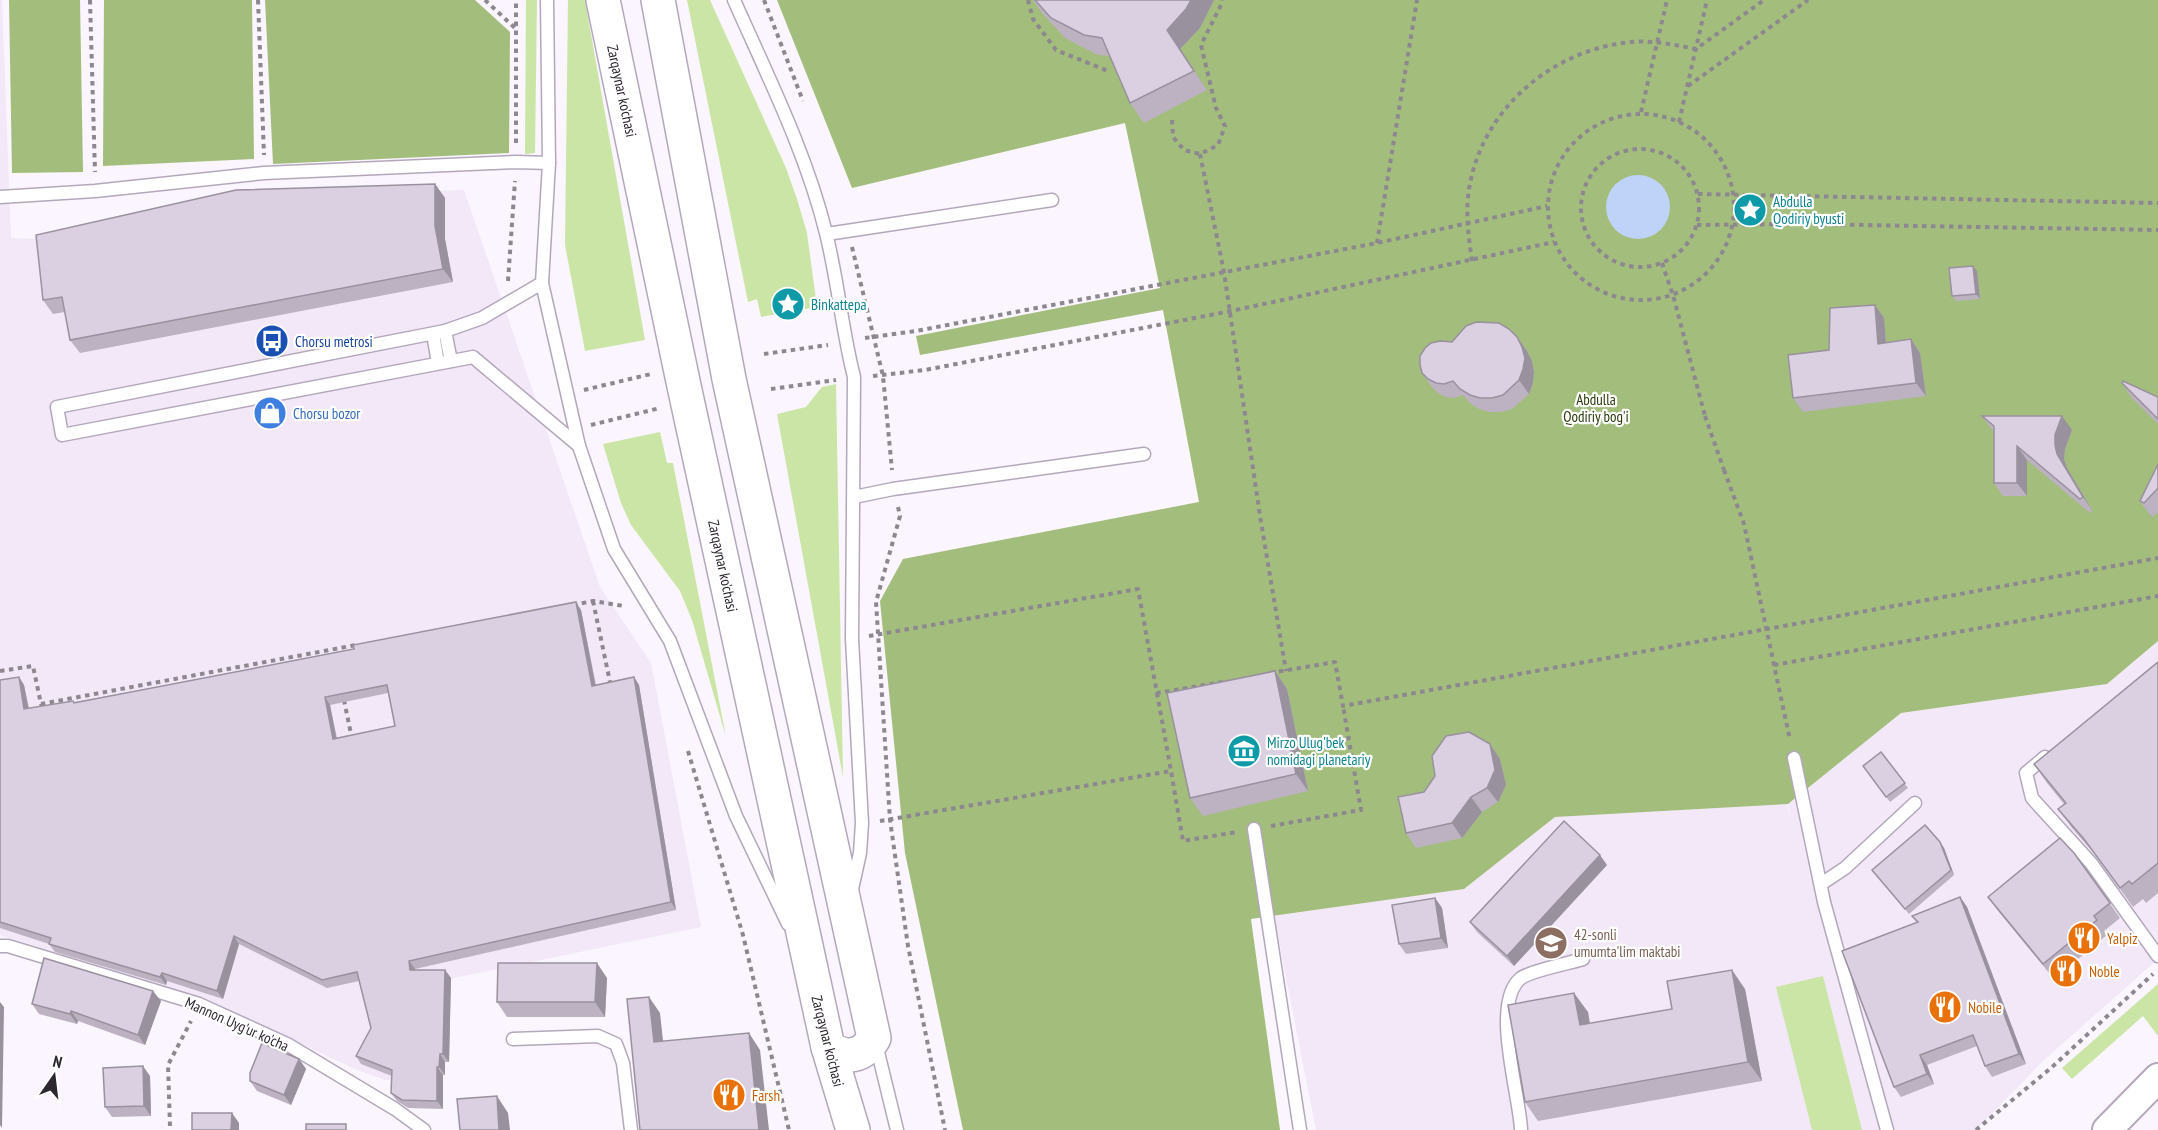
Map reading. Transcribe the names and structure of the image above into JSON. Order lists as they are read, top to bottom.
{
  "streets": {
    "main road": ["Zarqaynar ko'chasi"],
    "lane": ["Mannon Uyg'ur ko'cha"]
  },
  "parks": ["Abdulla Qodiriy bog'i"],
  "places": {
    "place": ["Abdulla Qodiriy byusti", "Binkattepa"],
    "bus stop": ["Chorsu metrosi"],
    "shop": ["Chorsu bozor"],
    "museum": ["Mirzo Ulug'bek nomidagi planetariy"],
    "restaurant": [
      "Yalpiz",
      "Noble",
      "Nobile",
      "Farsh"
    ],
    "school or university": ["42-sonli umumta'lim maktabi"]
  },
  "north": "top"
}
